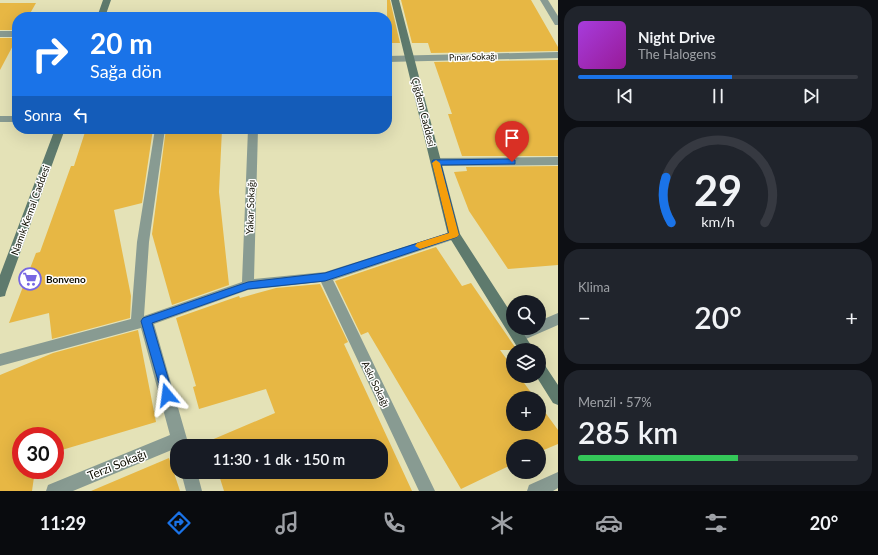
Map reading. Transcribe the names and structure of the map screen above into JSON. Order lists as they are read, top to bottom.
{
  "streets": {
    "main road": ["Çiğdem Caddesi", "Namık Kemal Caddesi"],
    "street": [
      "Pınar Sokağı",
      "Yakar Sokağı",
      "Askı Sokağı",
      "Terzi Sokağı"
    ]
  },
  "crossings": [
    ["Pınar Sokağı", "Çiğdem Caddesi"]
  ],
  "places": {
    "supermarket": ["Bonveno"]
  },
  "page": {
    "turn": ["20 m", "Sağa dön"],
    "song": ["Night Drive", "The Halogens"],
    "then": "Sonra",
    "tile": [
      "Klima",
      ["Menzil · 57%", "285 km"]
    ],
    "map_buttons": ["+", "−"],
    "heat": ["−", "20°", "+"],
    "limit": "30",
    "trip": "11:30 · 1 dk · 150 m",
    "tabs": ["11:29", "20°"],
    "gauge": ["29", "km/h"]
  }
}
